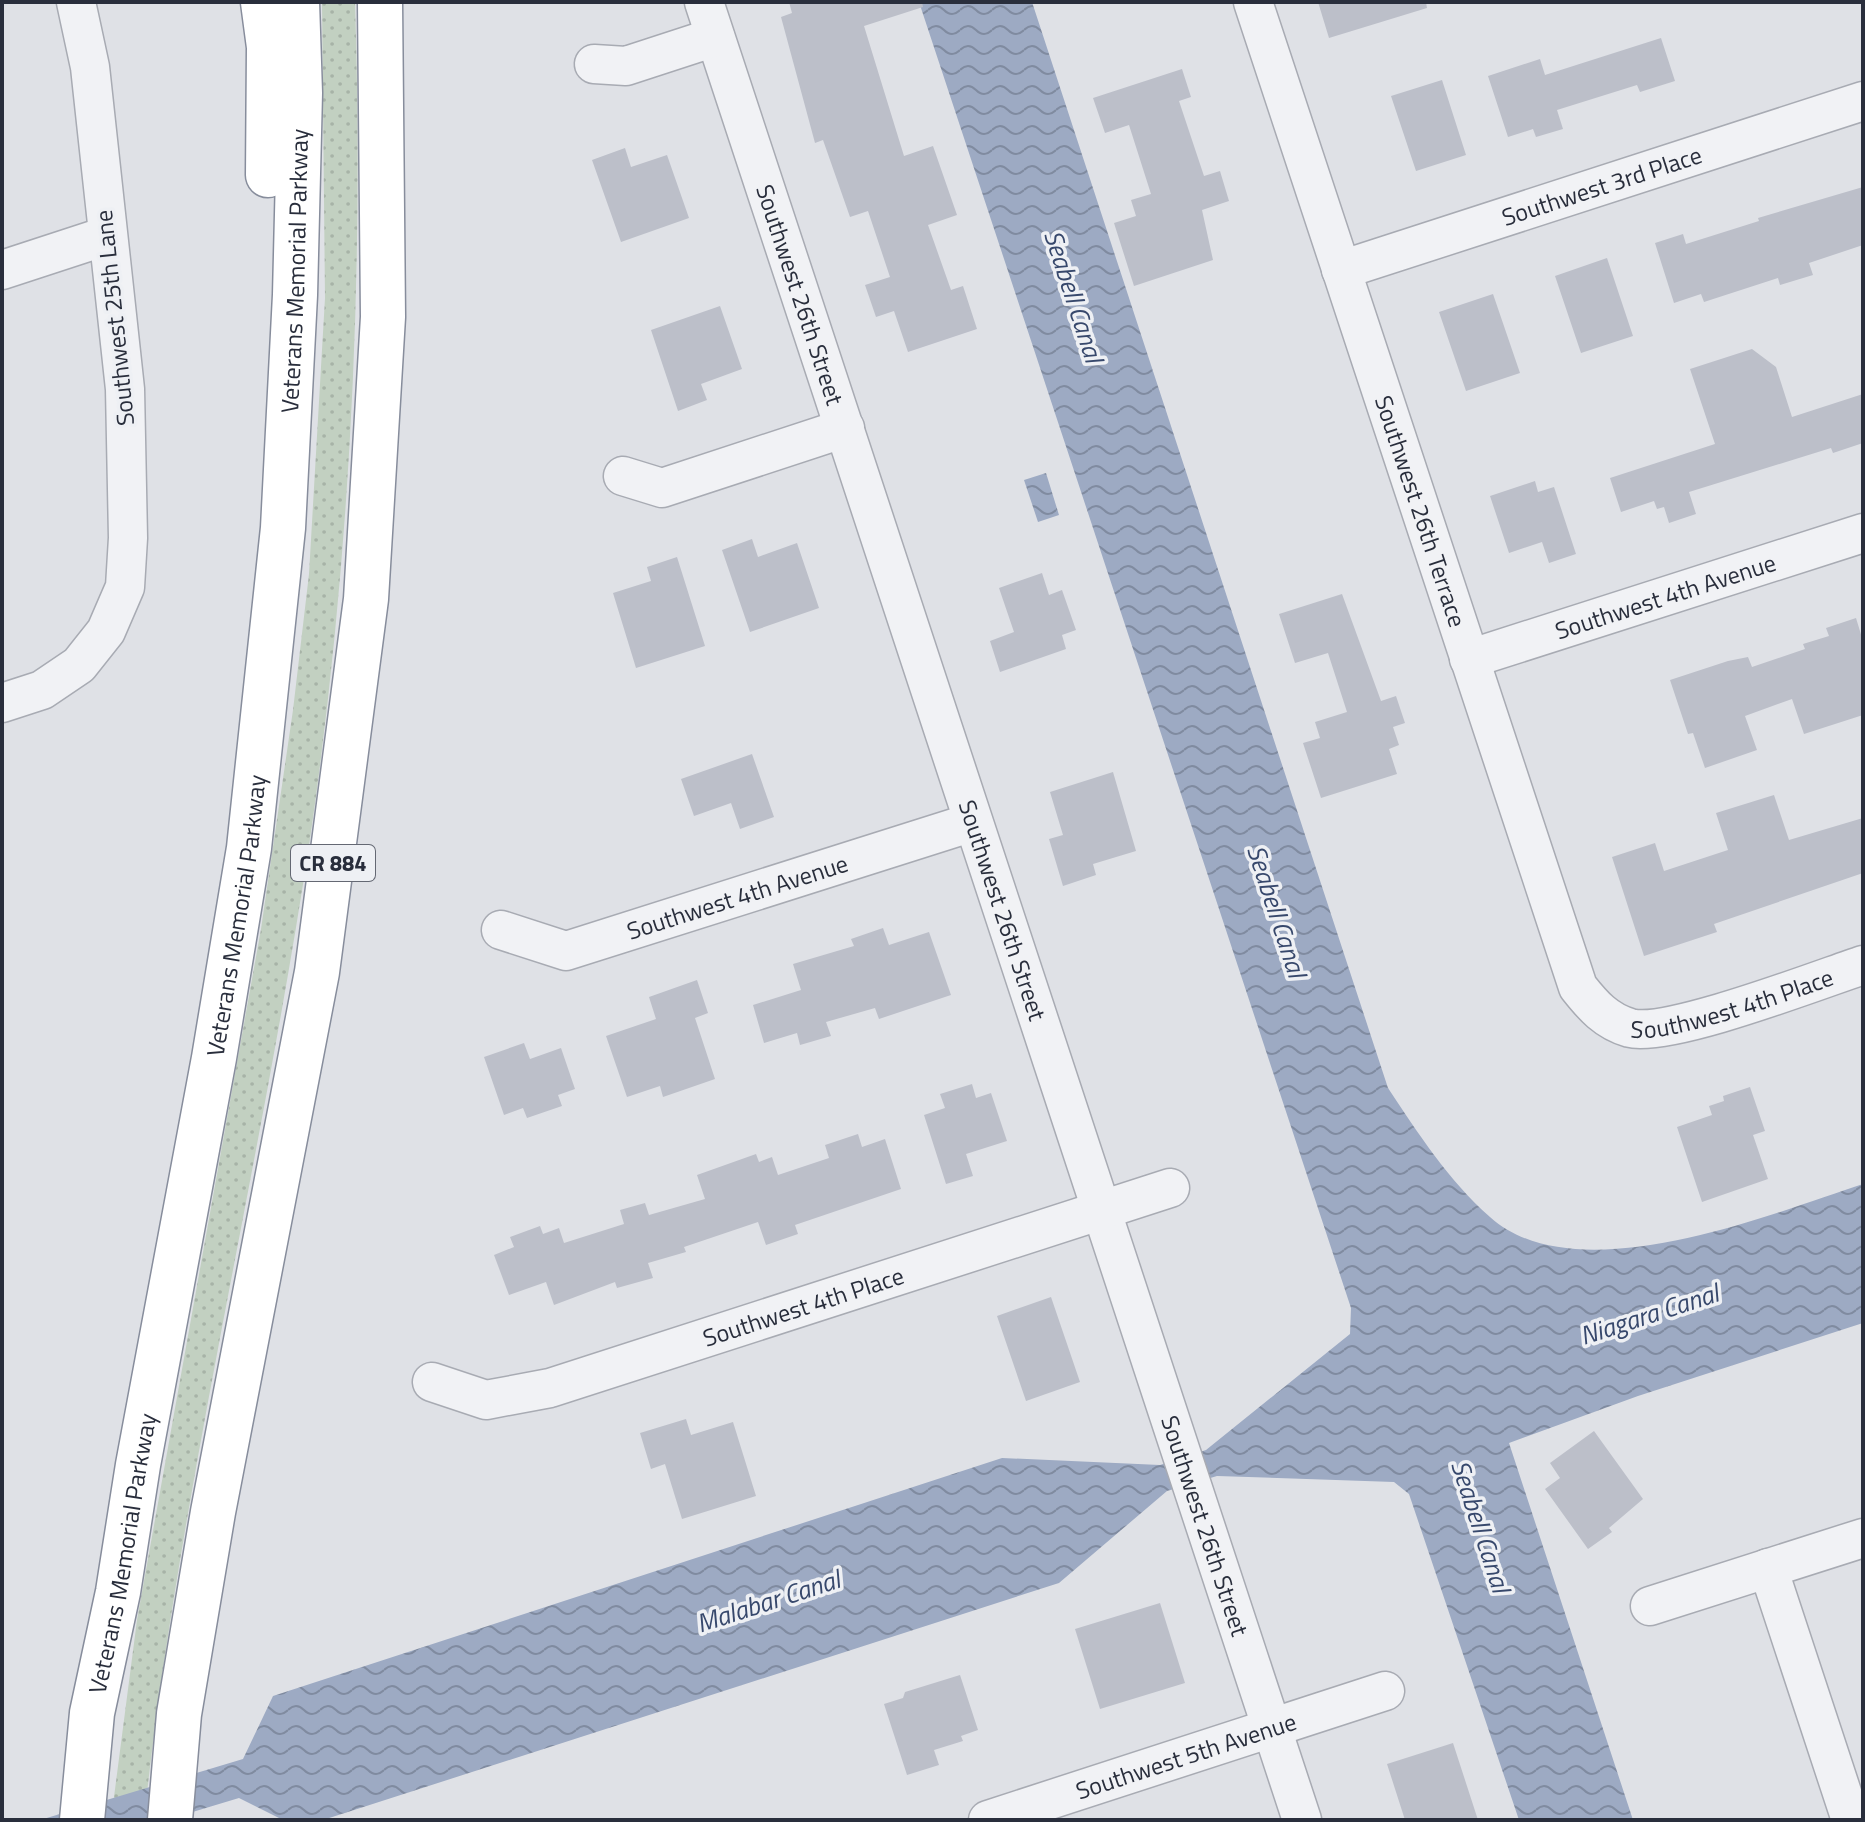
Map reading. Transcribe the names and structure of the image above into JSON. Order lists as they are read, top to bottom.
{
  "streets": {
    "highway": ["Veterans Memorial Parkway", "CR 884"],
    "street": [
      "Southwest 3rd Place",
      "Southwest 26th Street",
      "Southwest 25th Lane",
      "Southwest 26th Terrace",
      "Southwest 4th Avenue",
      "Southwest 4th Place",
      "Southwest 5th Avenue"
    ]
  },
  "crossings": [
    ["Southwest 3rd Place", "Southwest 26th Terrace"],
    ["Southwest 26th Street", "Southwest 4th Avenue"],
    ["Southwest 26th Street", "Southwest 4th Place"],
    ["Southwest 26th Street", "Southwest 5th Avenue"],
    ["Southwest 26th Terrace", "Southwest 4th Avenue"],
    ["Southwest 26th Terrace", "Southwest 4th Place"]
  ],
  "water": ["Seabell Canal", "Niagara Canal", "Malabar Canal"]
}
